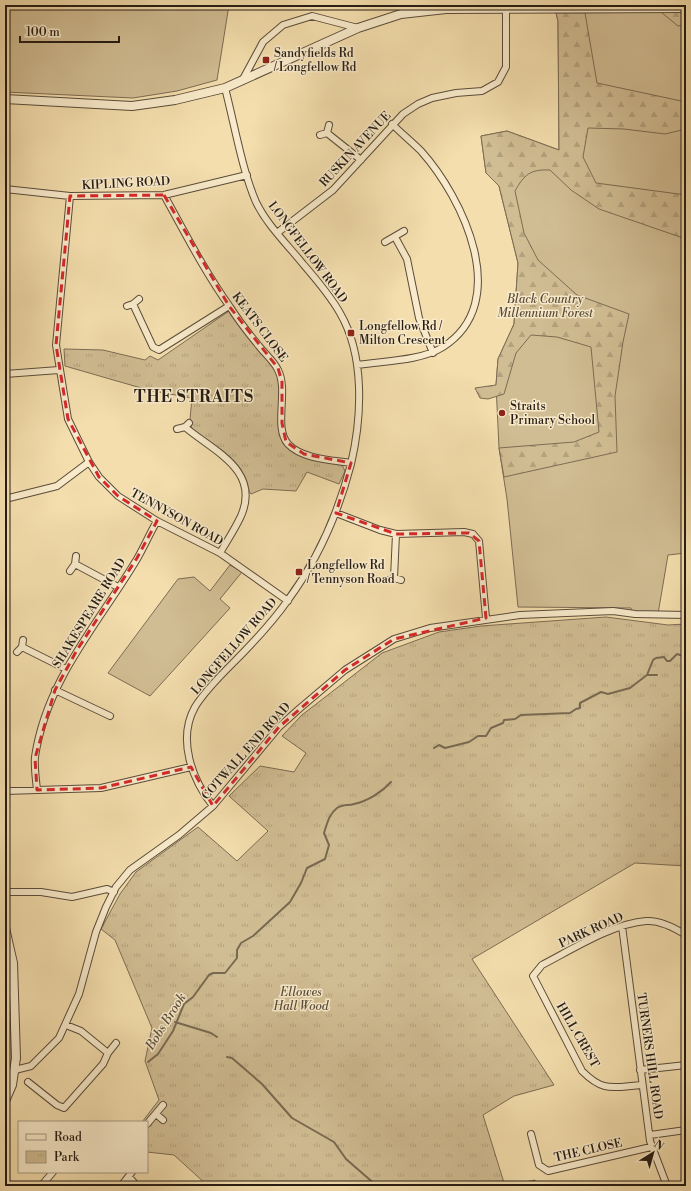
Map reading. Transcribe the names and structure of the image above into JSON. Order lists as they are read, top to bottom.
{
  "streets": {
    "street": [
      "RUSKIN AVENUE",
      "KIPLING ROAD",
      "LONGFELLOW ROAD",
      "KEATS CLOSE",
      "TENNYSON ROAD",
      "SHAKESPEARE ROAD",
      "COTWALL END ROAD",
      "PARK ROAD",
      "HILL CREST",
      "TURNERS HILL ROAD",
      "THE CLOSE"
    ]
  },
  "crossings": [
    ["RUSKIN AVENUE", "LONGFELLOW ROAD"],
    ["KIPLING ROAD", "LONGFELLOW ROAD"],
    ["KIPLING ROAD", "KEATS CLOSE"],
    ["KIPLING ROAD", "TENNYSON ROAD"],
    ["LONGFELLOW ROAD", "KEATS CLOSE"],
    ["LONGFELLOW ROAD", "TENNYSON ROAD"],
    ["LONGFELLOW ROAD", "COTWALL END ROAD"],
    ["TENNYSON ROAD", "SHAKESPEARE ROAD"],
    ["PARK ROAD", "HILL CREST"],
    ["PARK ROAD", "TURNERS HILL ROAD"],
    ["HILL CREST", "TURNERS HILL ROAD"],
    ["TURNERS HILL ROAD", "THE CLOSE"]
  ],
  "districts": ["THE STRAITS"],
  "water": ["Bobs Brook"],
  "parks": ["Black Country Millennium Forest", "Ellowes Hall Wood"],
  "places": {
    "transit": ["Sandyfields Rd / Longfellow Rd", "Longfellow Rd / Milton Crescent", "Longfellow Rd / Tennyson Road"],
    "other": ["Straits Primary School"]
  },
  "legend": ["Road", "Park"],
  "scale_bar": "100 m",
  "north": "top right"
}
